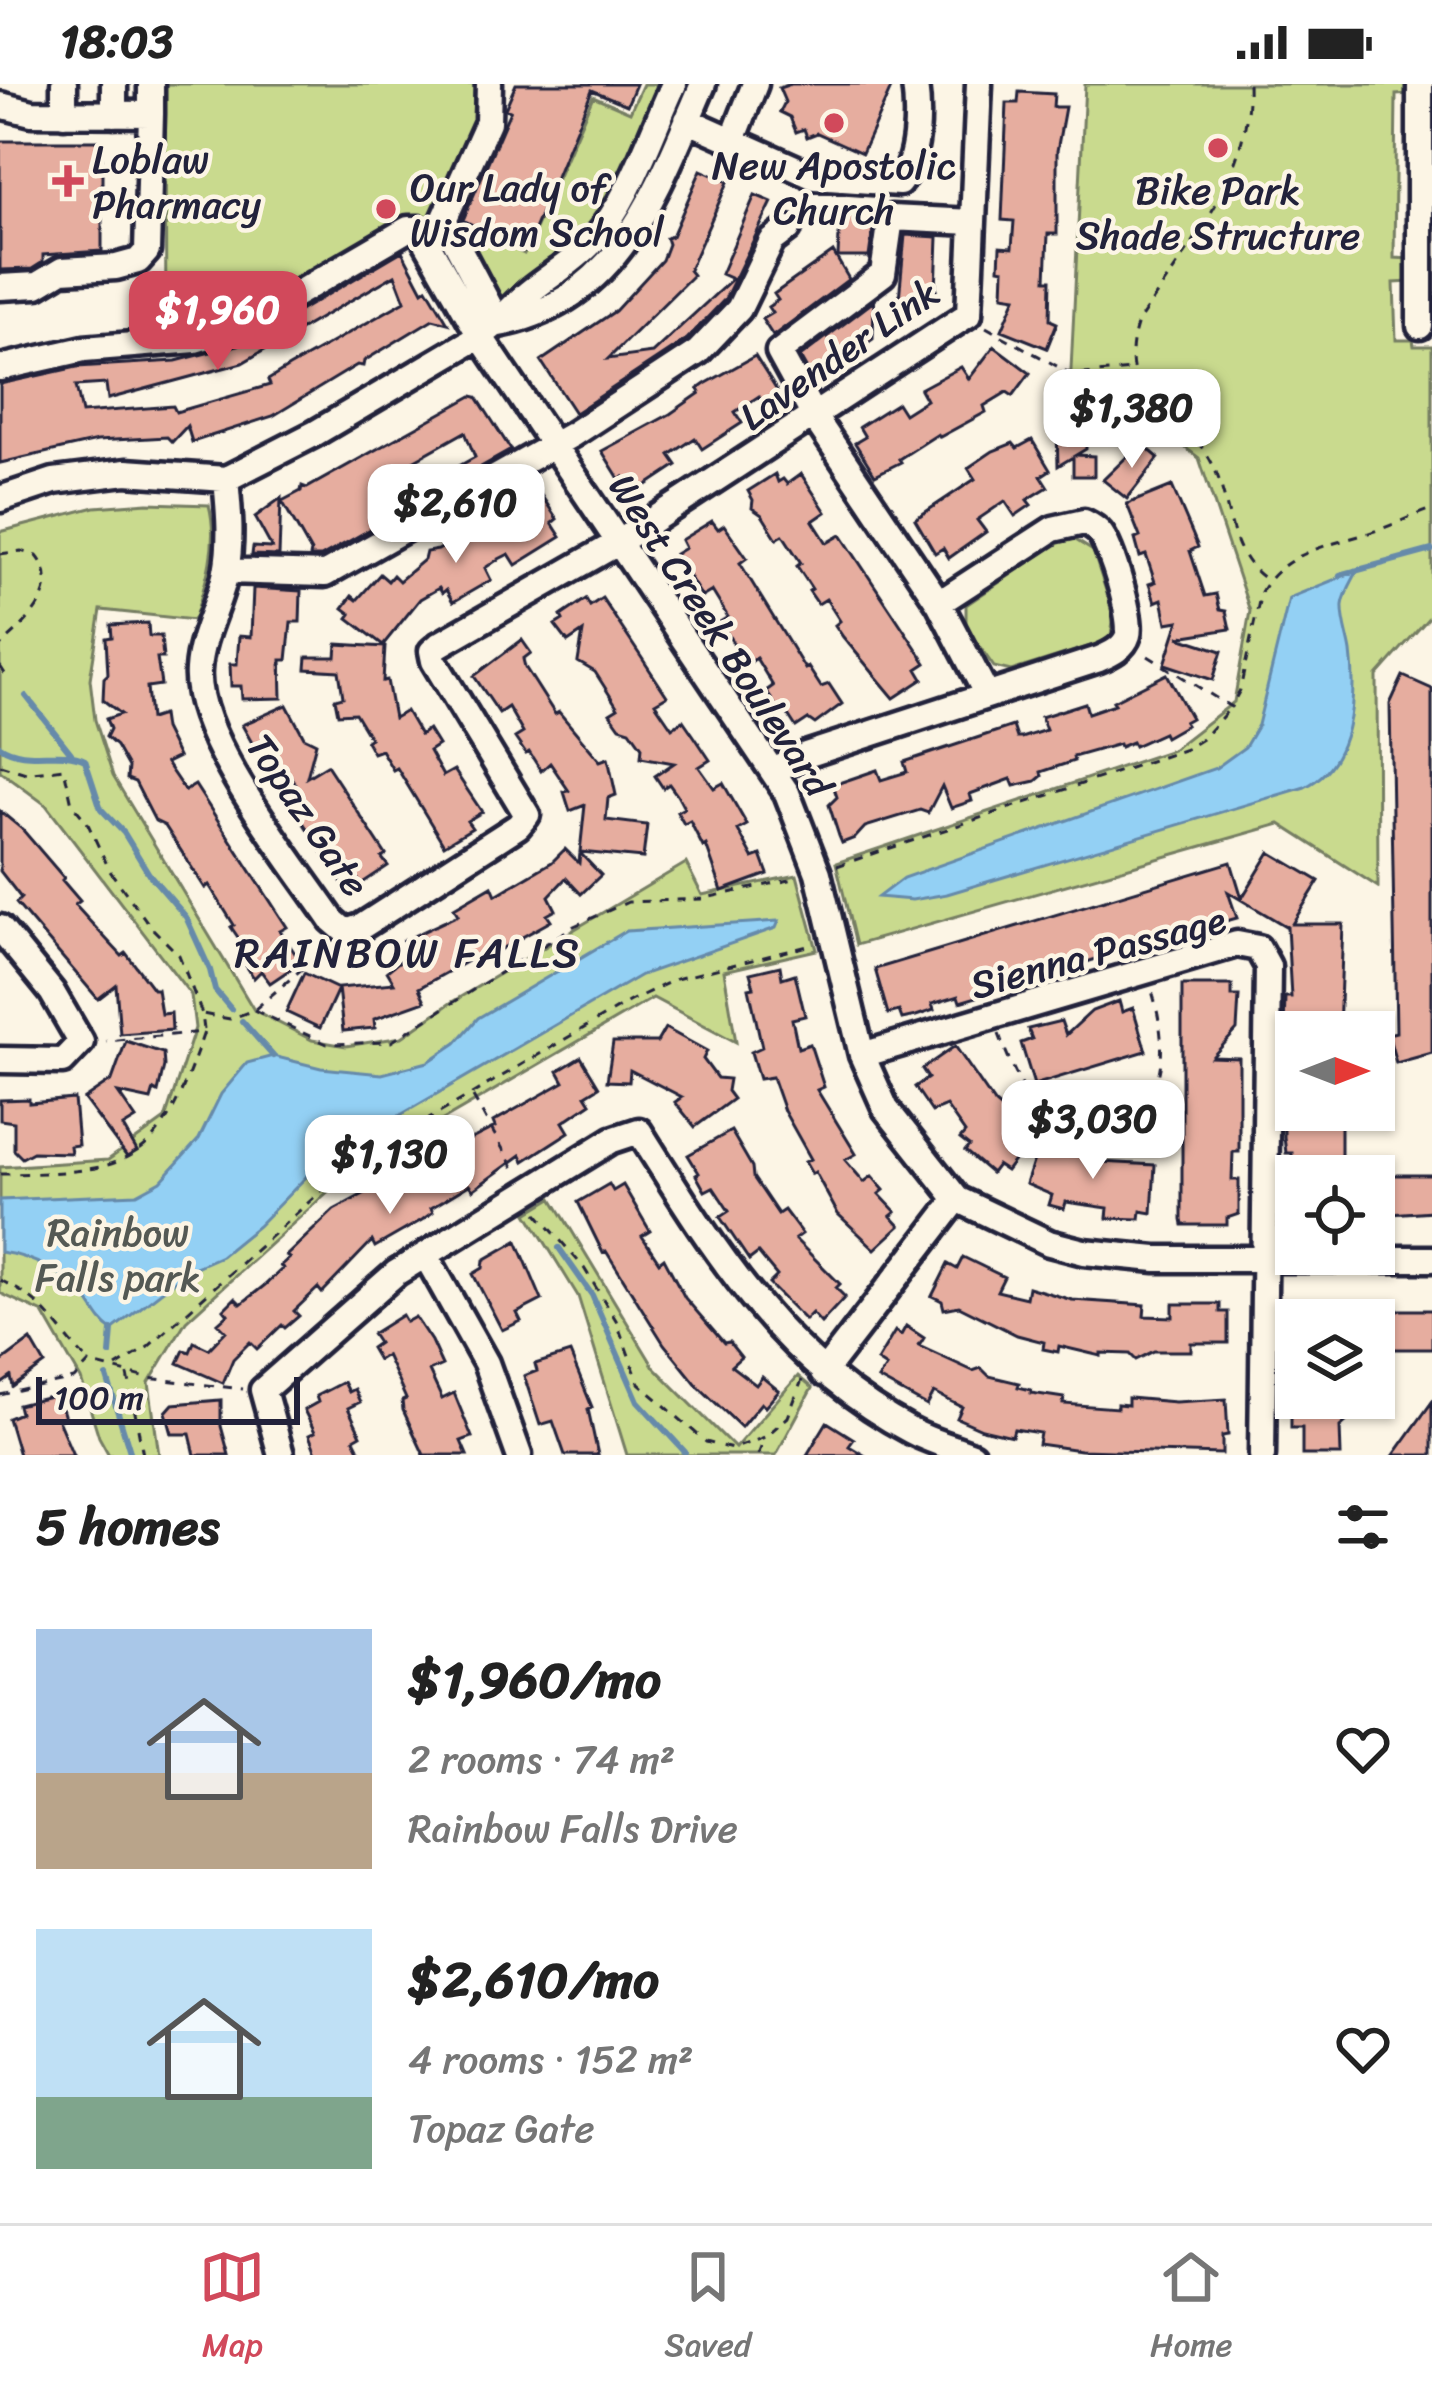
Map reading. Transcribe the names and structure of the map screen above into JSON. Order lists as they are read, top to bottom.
{
  "streets": {
    "street": [
      "Lavender Link",
      "West Creek Boulevard",
      "Topaz Gate",
      "Sienna Passage"
    ]
  },
  "crossings": [
    ["Lavender Link", "West Creek Boulevard"],
    ["Lavender Link", "Topaz Gate"],
    ["West Creek Boulevard", "Topaz Gate"],
    ["West Creek Boulevard", "Sienna Passage"]
  ],
  "districts": ["RAINBOW FALLS"],
  "parks": ["Rainbow Falls park"],
  "places": {
    "other": ["New Apostolic Church", "Bike Park Shade Structure", "Our Lady of Wisdom School"],
    "health": ["Loblaw Pharmacy"]
  },
  "scale_bar": "100 m",
  "north": "right",
  "page": {
    "status": "18:03",
    "price": [
      "$1,960",
      "$1,380",
      "$2,610",
      "$3,030",
      "$1,130"
    ],
    "scale": "100 m",
    "heading": "5 homes",
    "list": [
      {
        "name": "$1,960/mo",
        "note": "2 rooms · 74 m² · Rainbow Falls Drive"
      },
      {
        "name": "$2,610/mo",
        "note": "4 rooms · 152 m² · Topaz Gate"
      }
    ],
    "tabs": ["Map", "Saved", "Home"]
  }
}
